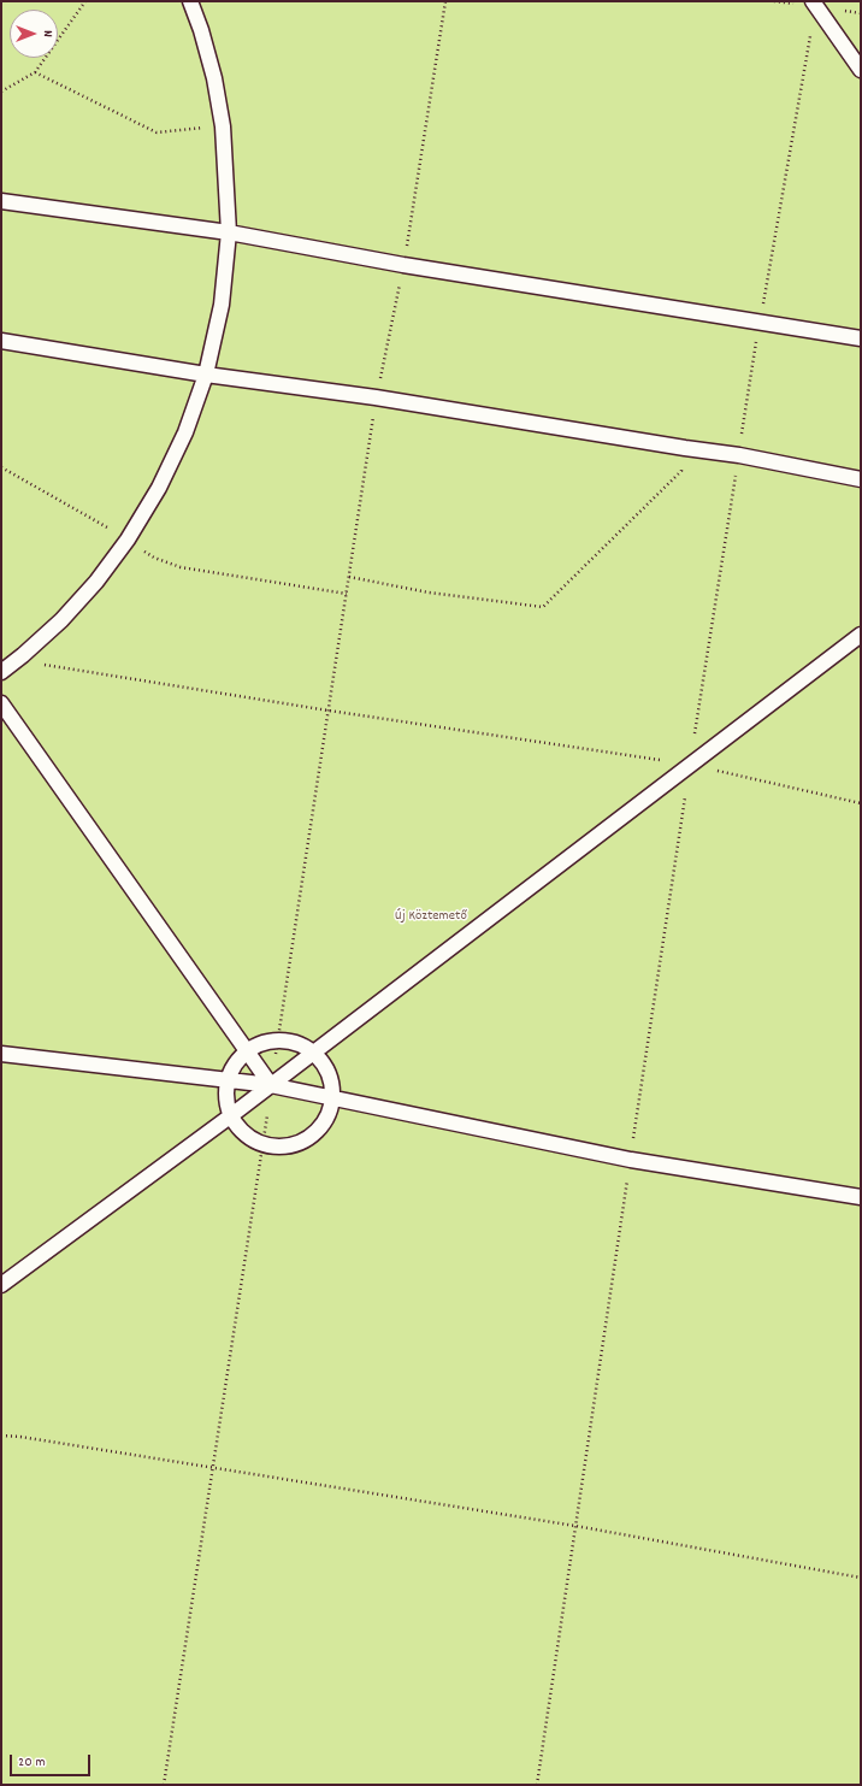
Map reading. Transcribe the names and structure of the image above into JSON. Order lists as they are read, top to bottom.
{
  "parks": ["Új Köztemető"],
  "scale_bar": "20 m",
  "north": "right"
}
